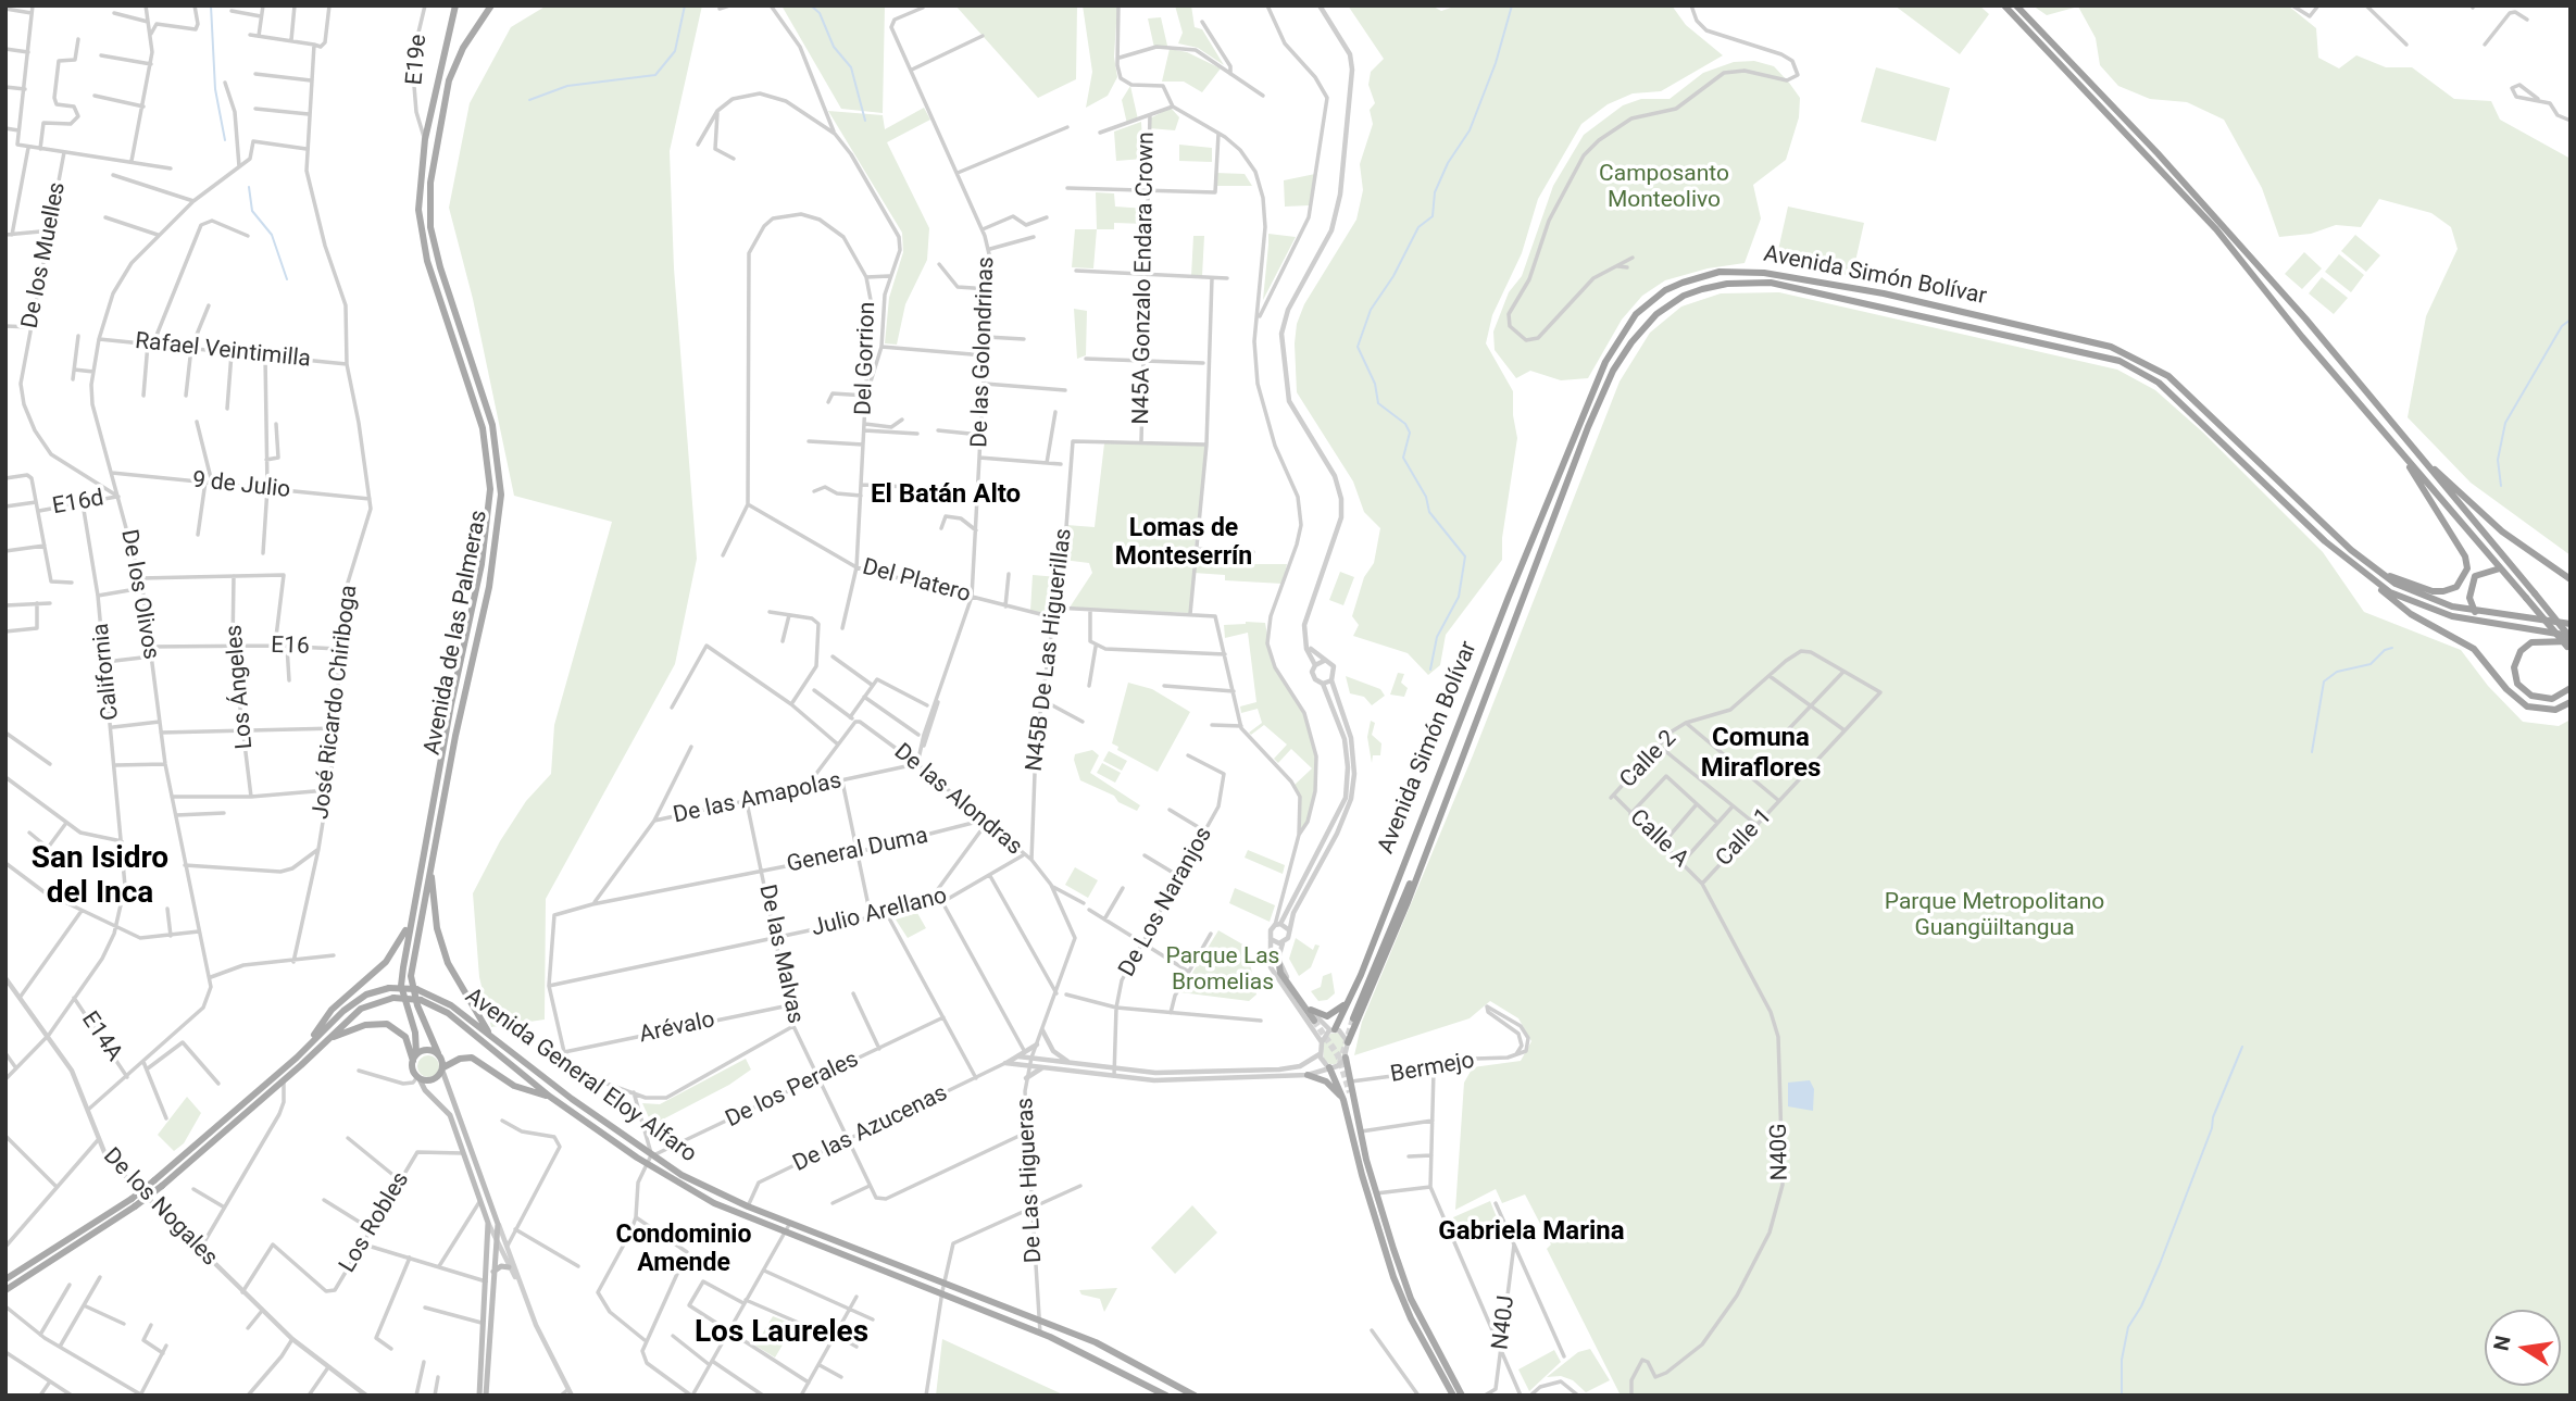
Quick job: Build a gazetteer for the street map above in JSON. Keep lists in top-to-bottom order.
{
  "streets": {
    "highway": ["Avenida Simón Bolívar"],
    "main road": ["Avenida de las Palmeras", "Avenida General Eloy Alfaro"],
    "street": [
      "E19e",
      "De los Muelles",
      "N45A Gonzalo Endara Crown",
      "Rafael Veintimilla",
      "De las Golondrinas",
      "Del Gorrion",
      "9 de Julio",
      "E16d",
      "Del Platero",
      "De los Olivos",
      "E16",
      "N45B De Las Higuerillas",
      "California",
      "Los Ángeles",
      "José Ricardo Chiriboga",
      "Calle 2",
      "De las Amapolas",
      "De las Alondras",
      "Calle 1",
      "Calle A",
      "General Duma",
      "De Los Naranjos",
      "Julio Arellano",
      "De las Malvas",
      "Arévalo",
      "E14A",
      "Bermejo",
      "De los Perales",
      "De las Azucenas",
      "N40G",
      "De Las Higueras",
      "De los Nogales",
      "Los Robles",
      "N40J"
    ]
  },
  "crossings": [
    ["E19e", "Avenida de las Palmeras"],
    ["De los Muelles", "E16d"],
    ["De los Muelles", "De los Olivos"],
    ["N45A Gonzalo Endara Crown", "N45B De Las Higuerillas"],
    ["Rafael Veintimilla", "De los Olivos"],
    ["Rafael Veintimilla", "José Ricardo Chiriboga"],
    ["De las Golondrinas", "Del Platero"],
    ["De las Golondrinas", "De las Amapolas"],
    ["De las Golondrinas", "De las Alondras"],
    ["Del Gorrion", "Del Platero"],
    ["9 de Julio", "De los Olivos"],
    ["9 de Julio", "José Ricardo Chiriboga"],
    ["E16d", "De los Olivos"],
    ["E16d", "California"],
    ["Del Platero", "N45B De Las Higuerillas"],
    ["De los Olivos", "E16"],
    ["De los Olivos", "José Ricardo Chiriboga"],
    ["Avenida de las Palmeras", "Los Robles"],
    ["E16", "Los Ángeles"],
    ["E16", "José Ricardo Chiriboga"],
    ["N45B De Las Higuerillas", "De las Alondras"],
    ["California", "E14A"],
    ["California", "De los Nogales"],
    ["Calle 2", "Calle 1"],
    ["Calle 2", "Calle A"],
    ["De las Amapolas", "De las Alondras"],
    ["De las Amapolas", "General Duma"],
    ["De las Amapolas", "De las Malvas"],
    ["De las Alondras", "General Duma"],
    ["De las Alondras", "Julio Arellano"],
    ["De las Alondras", "De Las Higueras"],
    ["Calle 1", "Calle A"],
    ["Calle 1", "N40G"],
    ["Calle A", "N40G"],
    ["General Duma", "Julio Arellano"],
    ["General Duma", "De las Malvas"],
    ["Julio Arellano", "De las Malvas"],
    ["De las Malvas", "Arévalo"],
    ["De las Malvas", "De los Perales"],
    ["De las Malvas", "De las Azucenas"],
    ["Avenida General Eloy Alfaro", "De los Perales"],
    ["Avenida General Eloy Alfaro", "De las Azucenas"],
    ["Avenida General Eloy Alfaro", "De Las Higueras"],
    ["De las Azucenas", "De Las Higueras"],
    ["De los Nogales", "Los Robles"]
  ],
  "districts": [
    "El Batán Alto",
    "Lomas de Monteserrín",
    "Comuna Miraflores",
    "San Isidro del Inca",
    "Gabriela Marina",
    "Condominio Amende",
    "Los Laureles"
  ],
  "parks": ["Camposanto Monteolivo", "Parque Metropolitano Guangüiltangua", "Parque Las Bromelias"],
  "north": "left"
}
